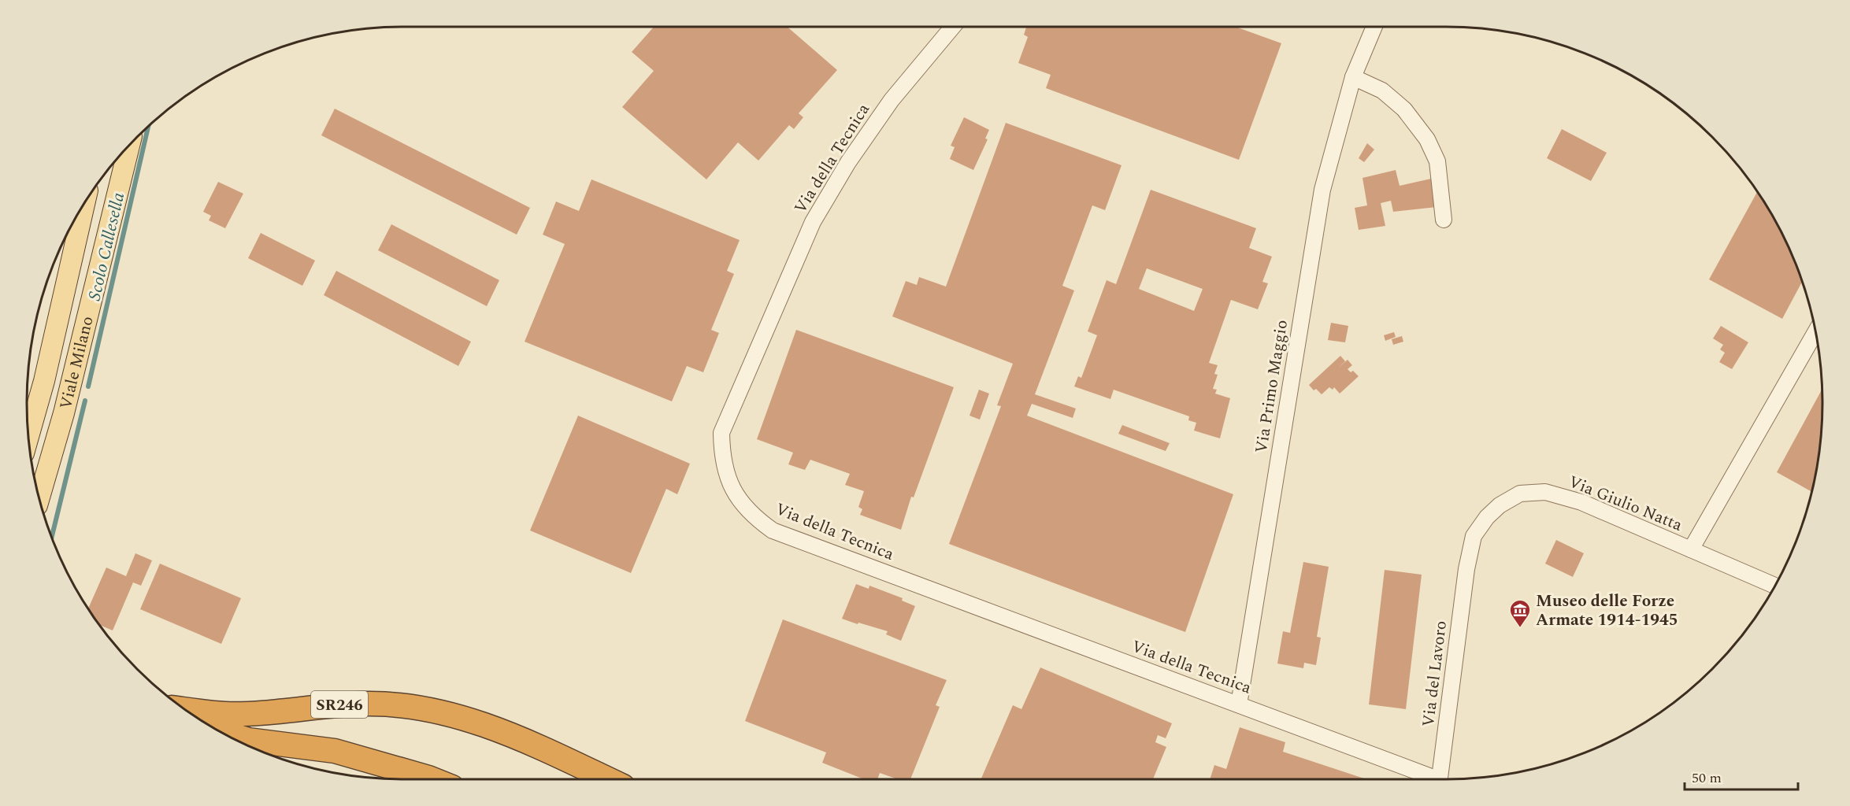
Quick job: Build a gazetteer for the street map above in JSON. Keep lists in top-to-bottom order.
{
  "streets": {
    "highway": ["SR246"],
    "main road": ["Viale Milano"],
    "street": [
      "Via della Tecnica",
      "Via Primo Maggio",
      "Via Giulio Natta",
      "Via del Lavoro"
    ]
  },
  "crossings": [
    ["Via della Tecnica", "Via Primo Maggio"],
    ["Via Giulio Natta", "Via del Lavoro"]
  ],
  "water": ["Scolo Callesella"],
  "places": {
    "museum": ["Museo delle Forze Armate 1914-1945"]
  },
  "scale_bar": "50 m"
}
